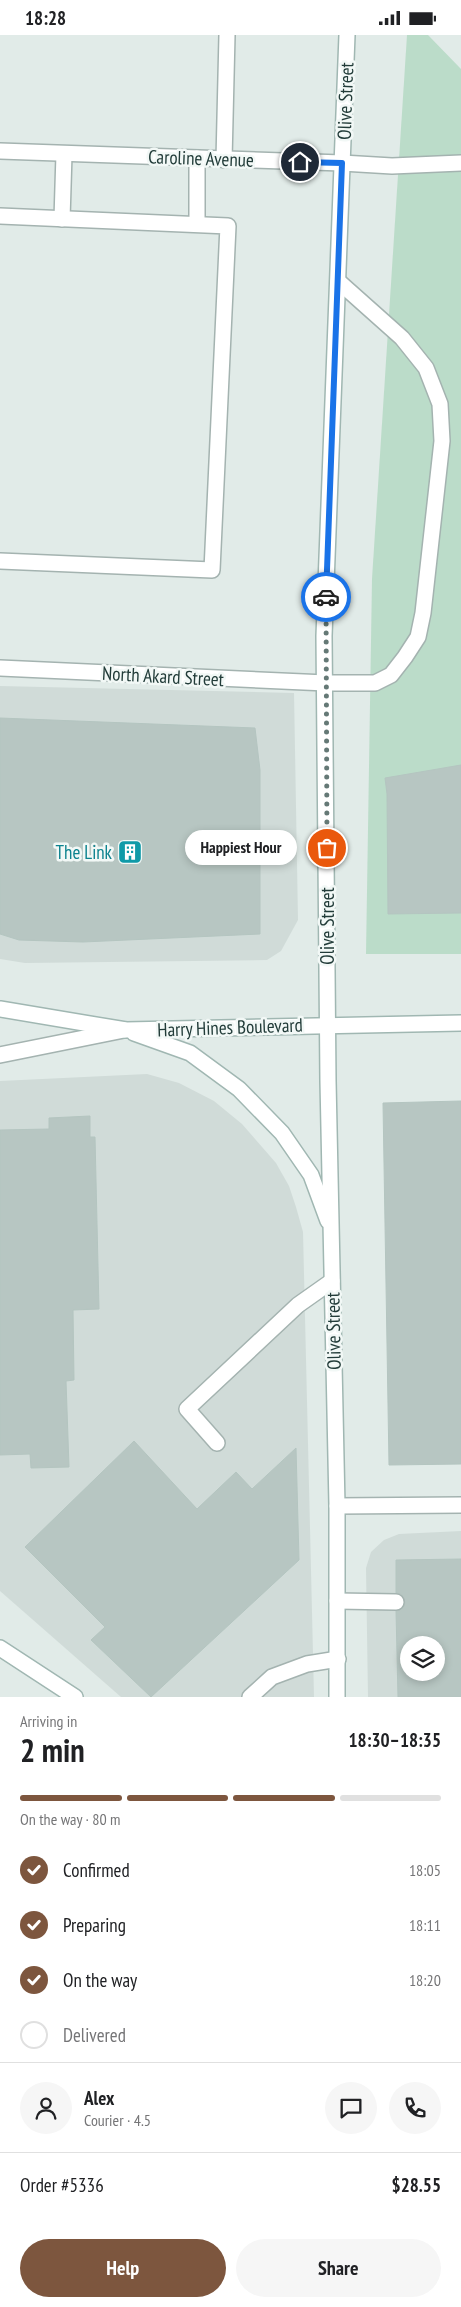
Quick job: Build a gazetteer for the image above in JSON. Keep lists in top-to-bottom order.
{
  "streets": {
    "main road": [
      "Olive Street",
      "Caroline Avenue",
      "North Akard Street",
      "Harry Hines Boulevard"
    ]
  },
  "crossings": [
    ["Olive Street", "Caroline Avenue"],
    ["Olive Street", "North Akard Street"],
    ["Olive Street", "Harry Hines Boulevard"]
  ],
  "places": {
    "other": ["Happiest Hour"],
    "building": ["The Link"]
  },
  "page": {
    "status": "18:28",
    "bubble": "Happiest Hour",
    "heading": ["2 min", "Arriving in", "18:30–18:35"],
    "panel": [
      "Alex",
      "Courier · 4.5",
      "Order #5336",
      "$28.55"
    ],
    "bar": "On the way · 80 m",
    "list": [
      ["Confirmed", "18:05"],
      ["Preparing", "18:11"],
      ["On the way", "18:20"],
      "Delivered"
    ],
    "buttons": ["Help", "Share"]
  }
}
